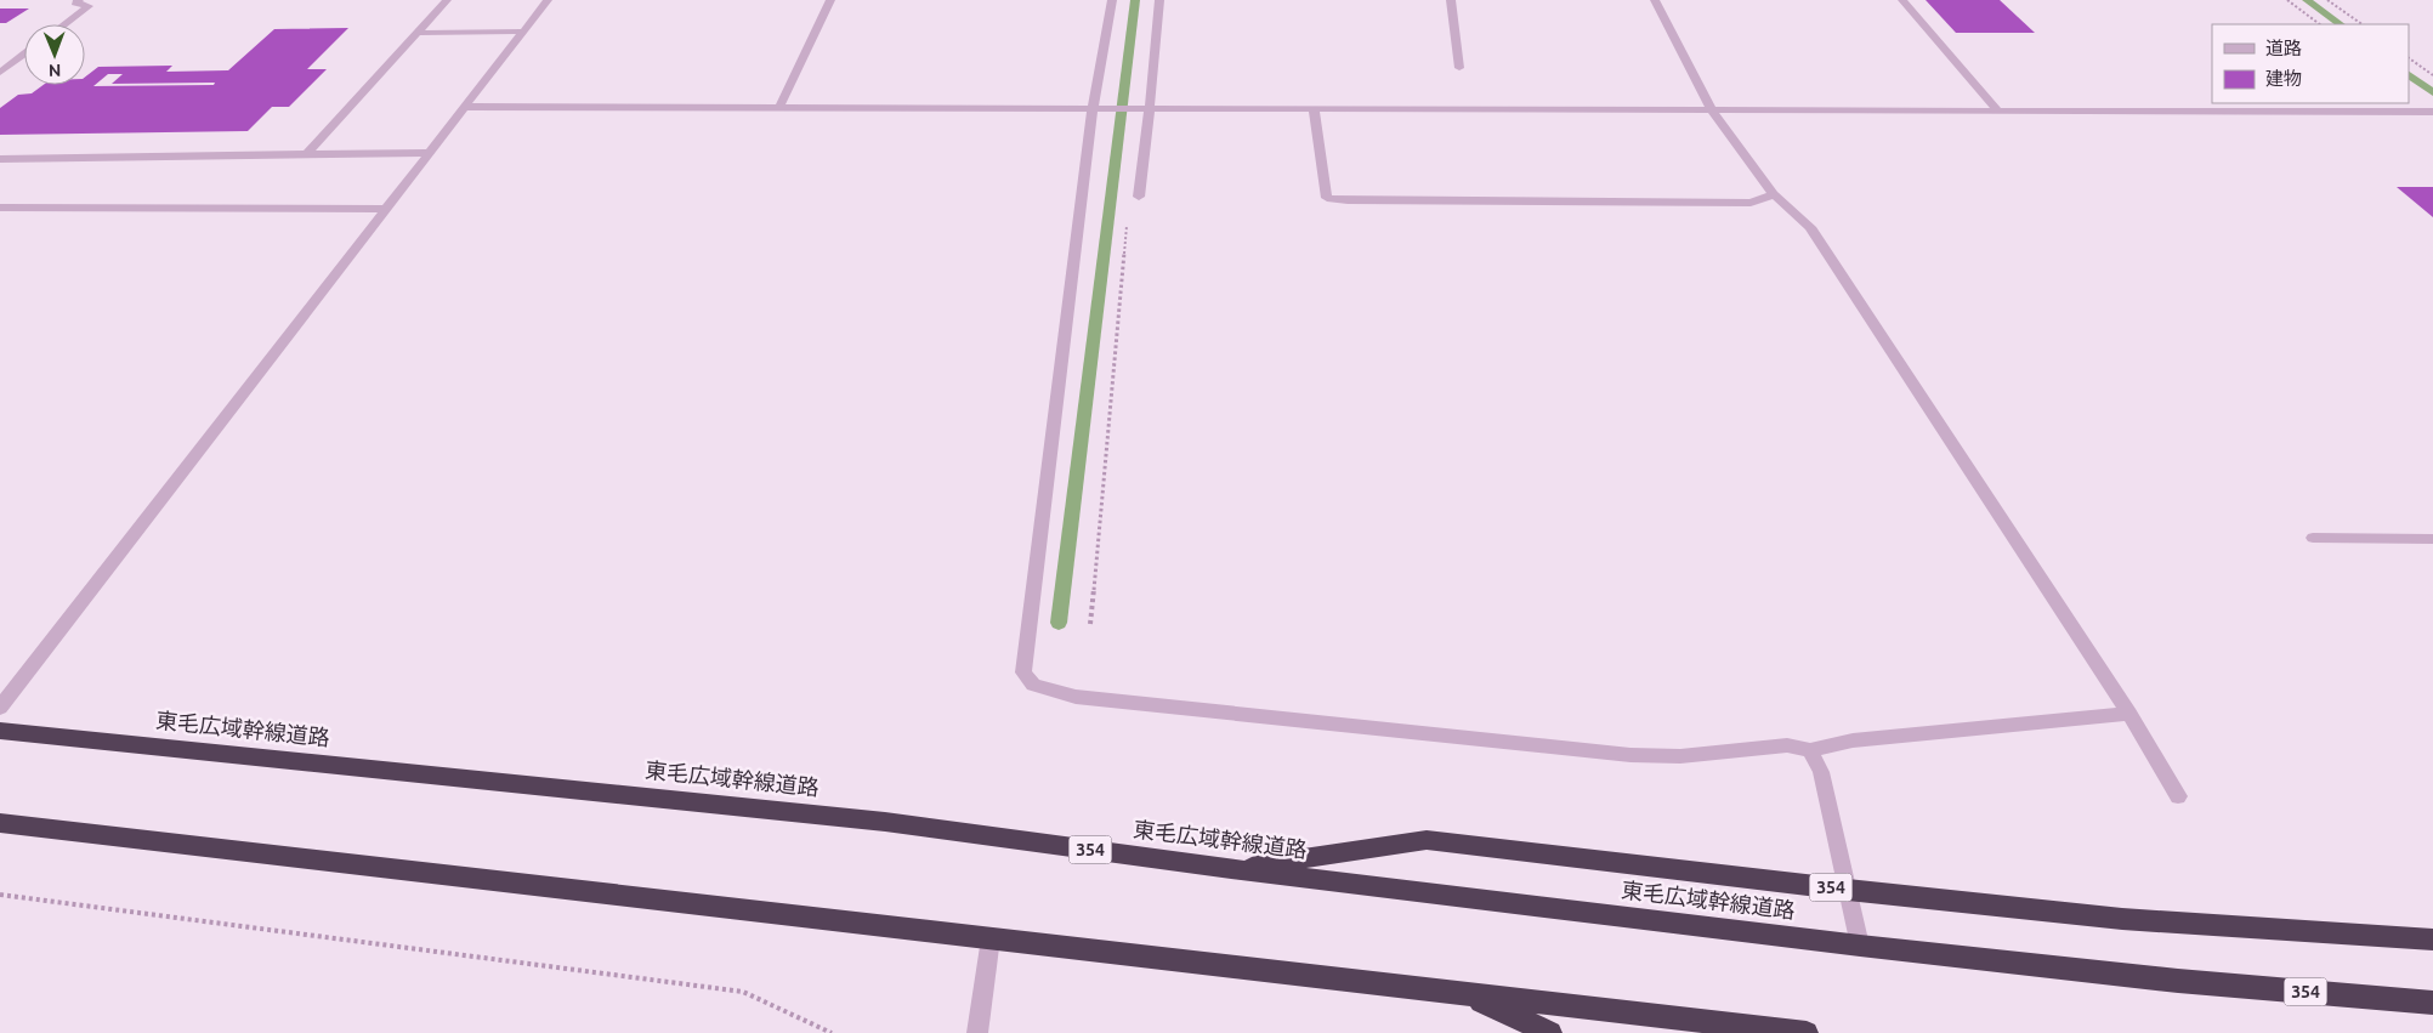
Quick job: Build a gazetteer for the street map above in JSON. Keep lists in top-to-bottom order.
{
  "streets": {
    "highway": ["東毛広域幹線道路", "354"]
  },
  "crossings": [
    ["東毛広域幹線道路", "354"]
  ],
  "legend": ["道路", "建物"],
  "north": "bottom"
}
